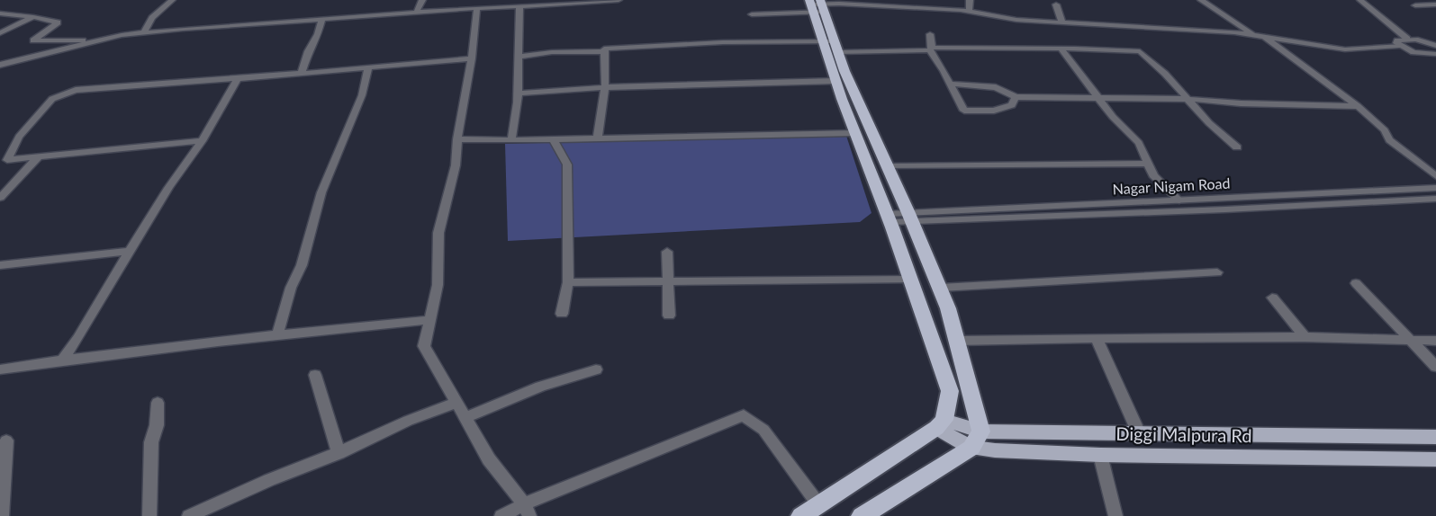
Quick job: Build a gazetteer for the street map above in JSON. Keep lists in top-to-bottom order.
{
  "streets": {
    "main road": ["Diggi Malpura Rd"],
    "street": ["Nagar Nigam Road"]
  }
}
